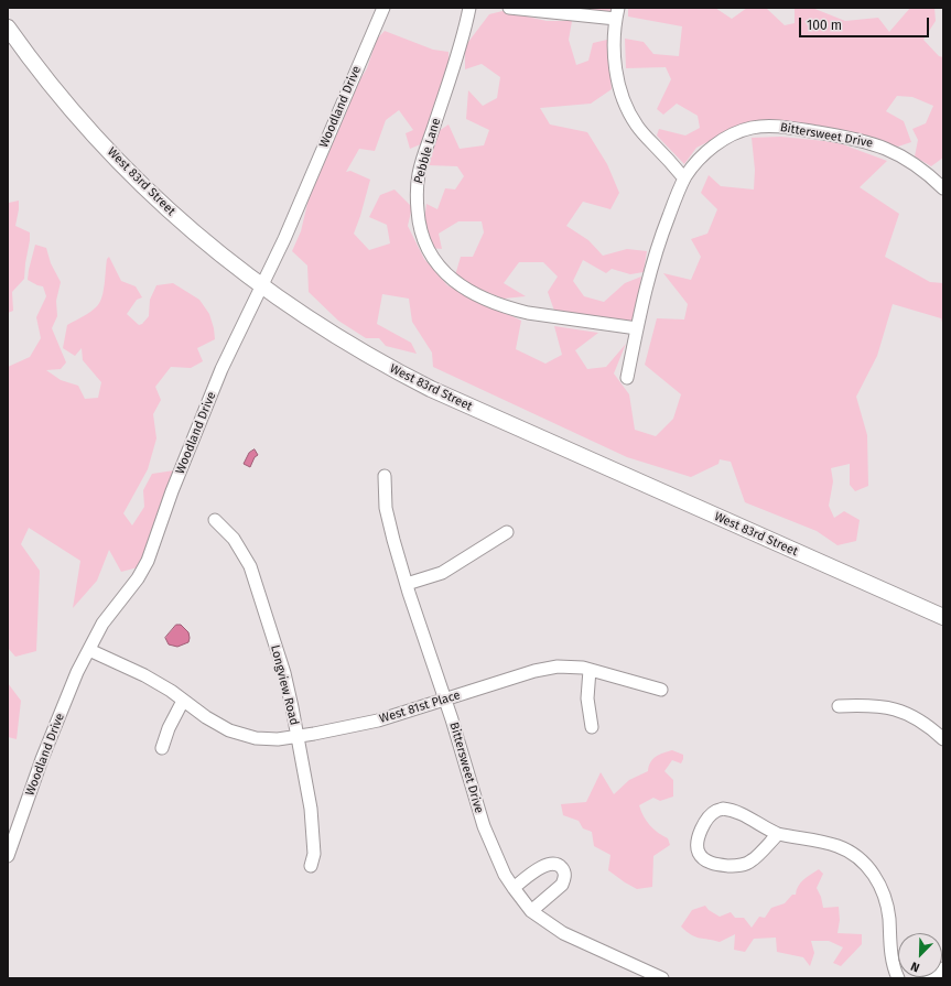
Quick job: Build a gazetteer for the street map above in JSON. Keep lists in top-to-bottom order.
{
  "streets": {
    "main road": ["West 83rd Street"],
    "street": [
      "Woodland Drive",
      "Bittersweet Drive",
      "Pebble Lane",
      "Longview Road",
      "West 81st Place"
    ]
  },
  "crossings": [
    ["Woodland Drive", "West 83rd Street"],
    ["Woodland Drive", "West 81st Place"],
    ["Bittersweet Drive", "Pebble Lane"],
    ["Bittersweet Drive", "West 81st Place"],
    ["Longview Road", "West 81st Place"]
  ],
  "scale_bar": "100 m",
  "north": "bottom left"
}
